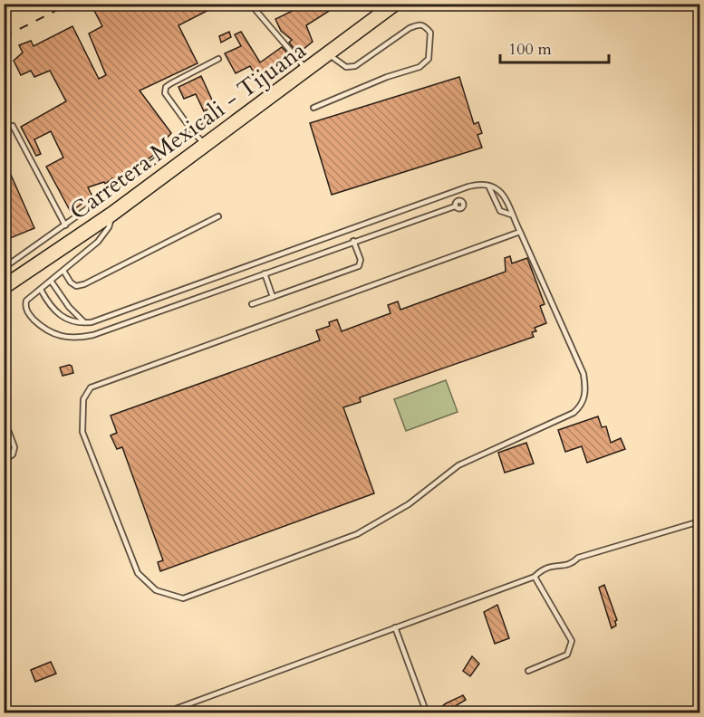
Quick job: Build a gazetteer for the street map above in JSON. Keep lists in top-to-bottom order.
{
  "streets": {
    "main road": ["Carretera Mexicali - Tijuana"]
  },
  "scale_bar": "100 m"
}
